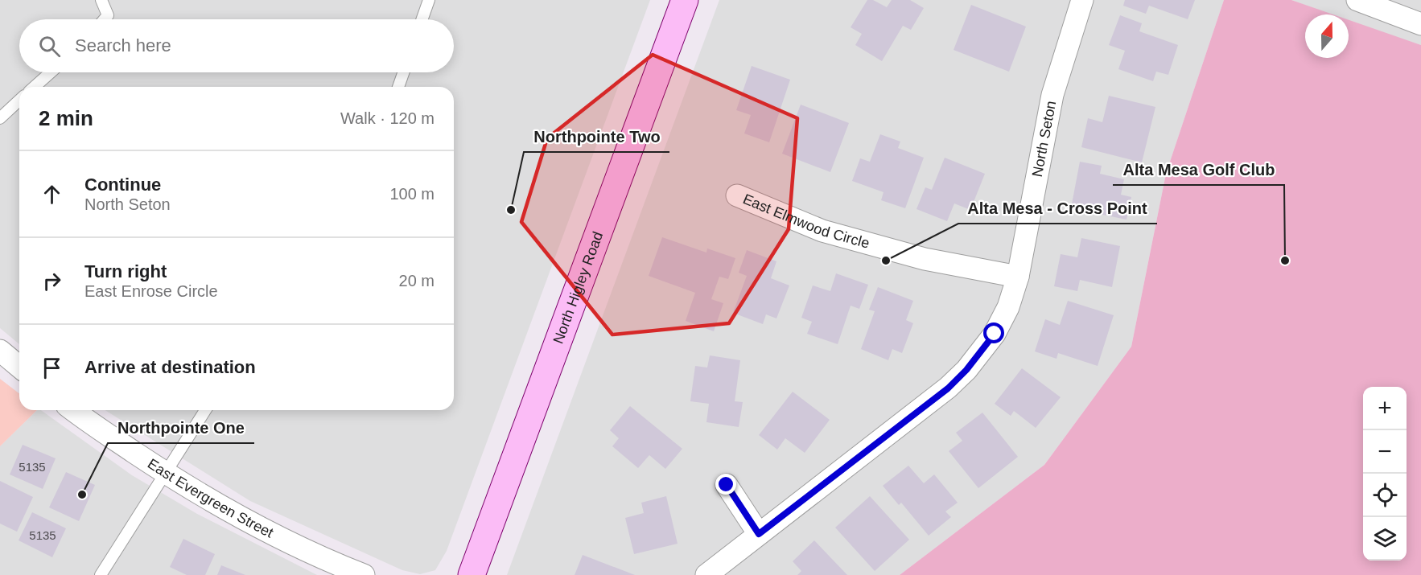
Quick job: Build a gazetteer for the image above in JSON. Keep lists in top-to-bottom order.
{
  "streets": {
    "main road": ["North Higley Road"],
    "street": ["North Seton", "East Elmwood Circle", "East Evergreen Street"]
  },
  "crossings": [
    ["North Seton", "East Elmwood Circle"]
  ],
  "places": [
    "Northpointe Two",
    "Alta Mesa - Cross Point",
    "Alta Mesa Golf Club",
    "Northpointe One"
  ],
  "house_numbers": ["5135", "5135"],
  "north": "top",
  "page": {
    "search": "Search here",
    "heading": ["2 min", "Walk · 120 m"],
    "list": [
      ["Continue", "North Seton", "100 m"],
      ["Turn right", "East Enrose Circle", "20 m"],
      "Arrive at destination"
    ],
    "map_buttons": ["+", "−"]
  }
}
